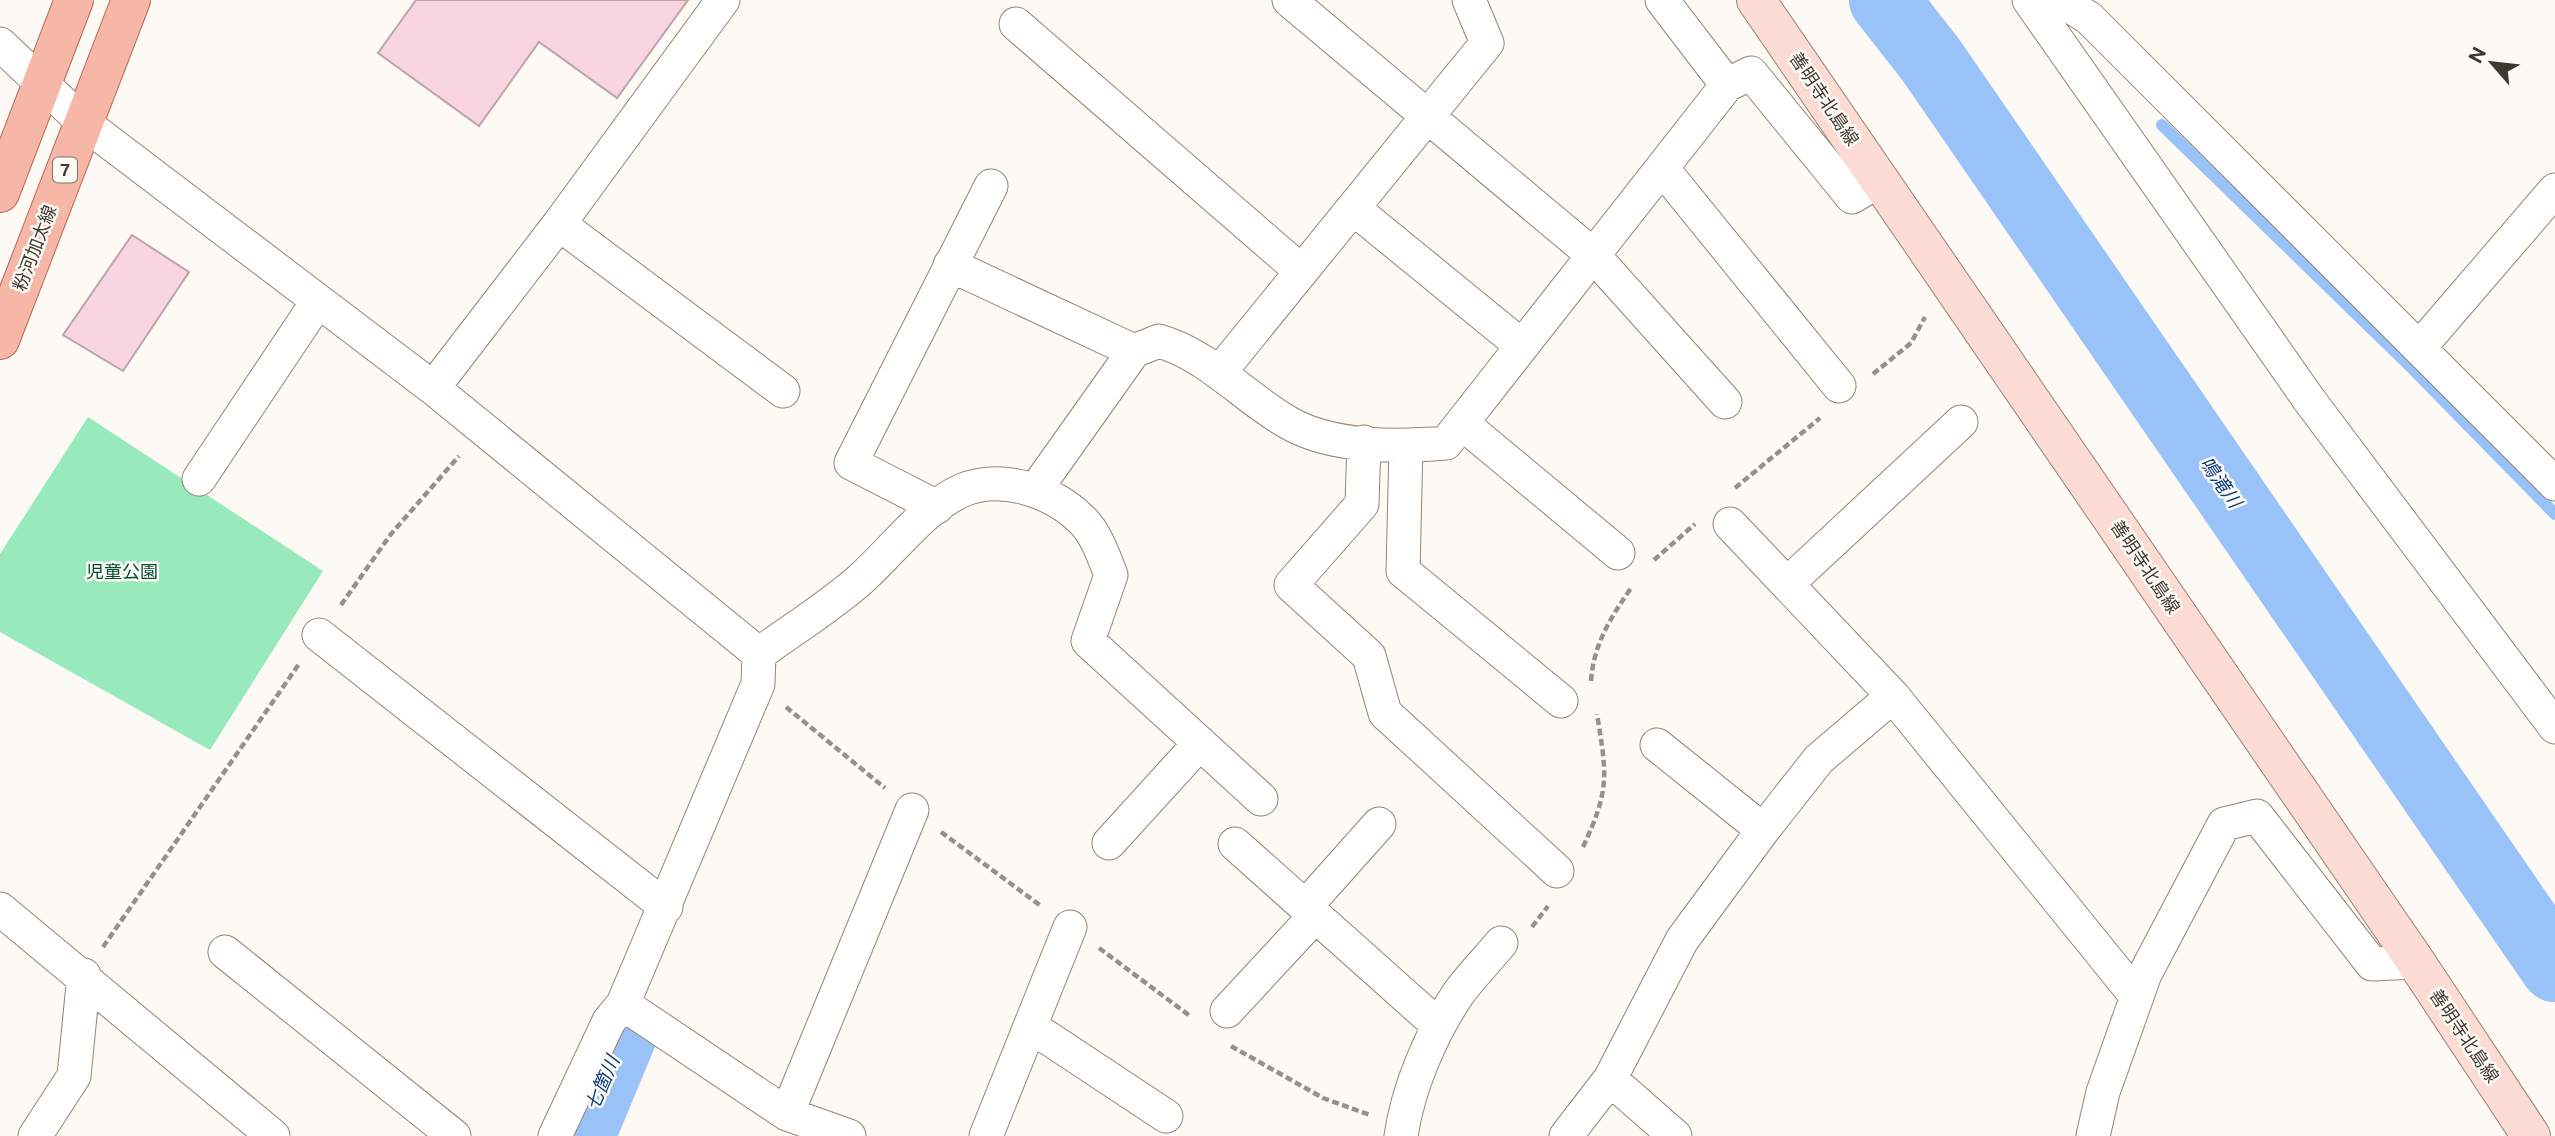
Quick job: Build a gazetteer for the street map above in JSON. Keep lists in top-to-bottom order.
{
  "streets": {
    "main road": ["善明寺北島線", "7", "粉河加太線"]
  },
  "water": ["鳴滝川", "七箇川"],
  "parks": ["児童公園"],
  "north": "top left"
}
